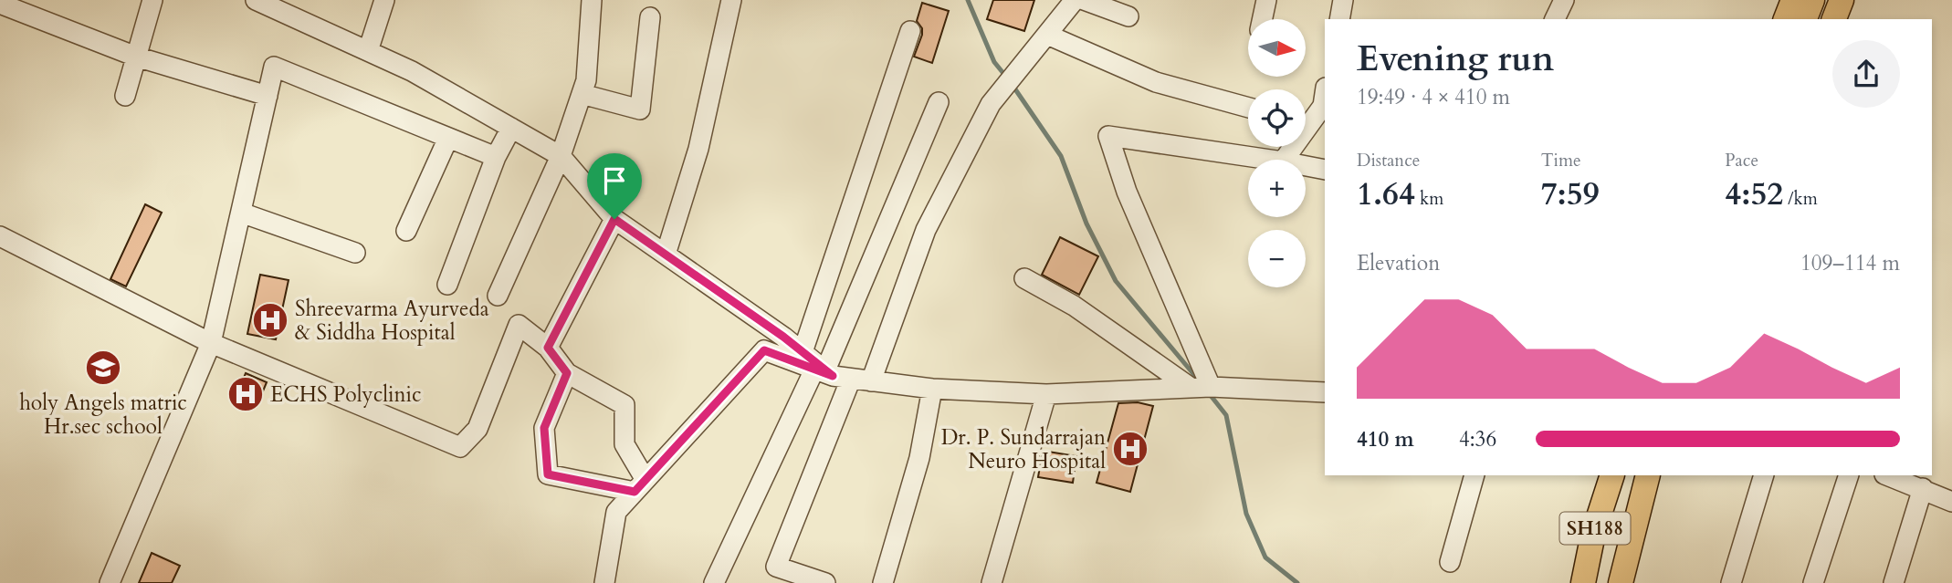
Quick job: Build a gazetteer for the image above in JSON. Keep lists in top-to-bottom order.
{
  "streets": {
    "main road": ["SH188"]
  },
  "places": {
    "hospital": ["Shreevarma Ayurveda & Siddha Hospital", "ECHS Polyclinic", "Dr. P. Sundarrajan Neuro Hospital"],
    "school or university": ["holy Angels matric Hr.sec school"]
  },
  "north": "right",
  "page": {
    "map_buttons": ["+", "−"],
    "heading": ["Evening run", "19:49 · 4 × 410 m"],
    "stats": [
      ["Distance", "1.64 km"],
      ["Time", "7:59"],
      ["Pace", "4:52 /km"]
    ],
    "chart": ["Elevation", "109–114 m"],
    "list": [
      {
        "name": "410 m",
        "note": "4:36"
      }
    ]
  }
}
